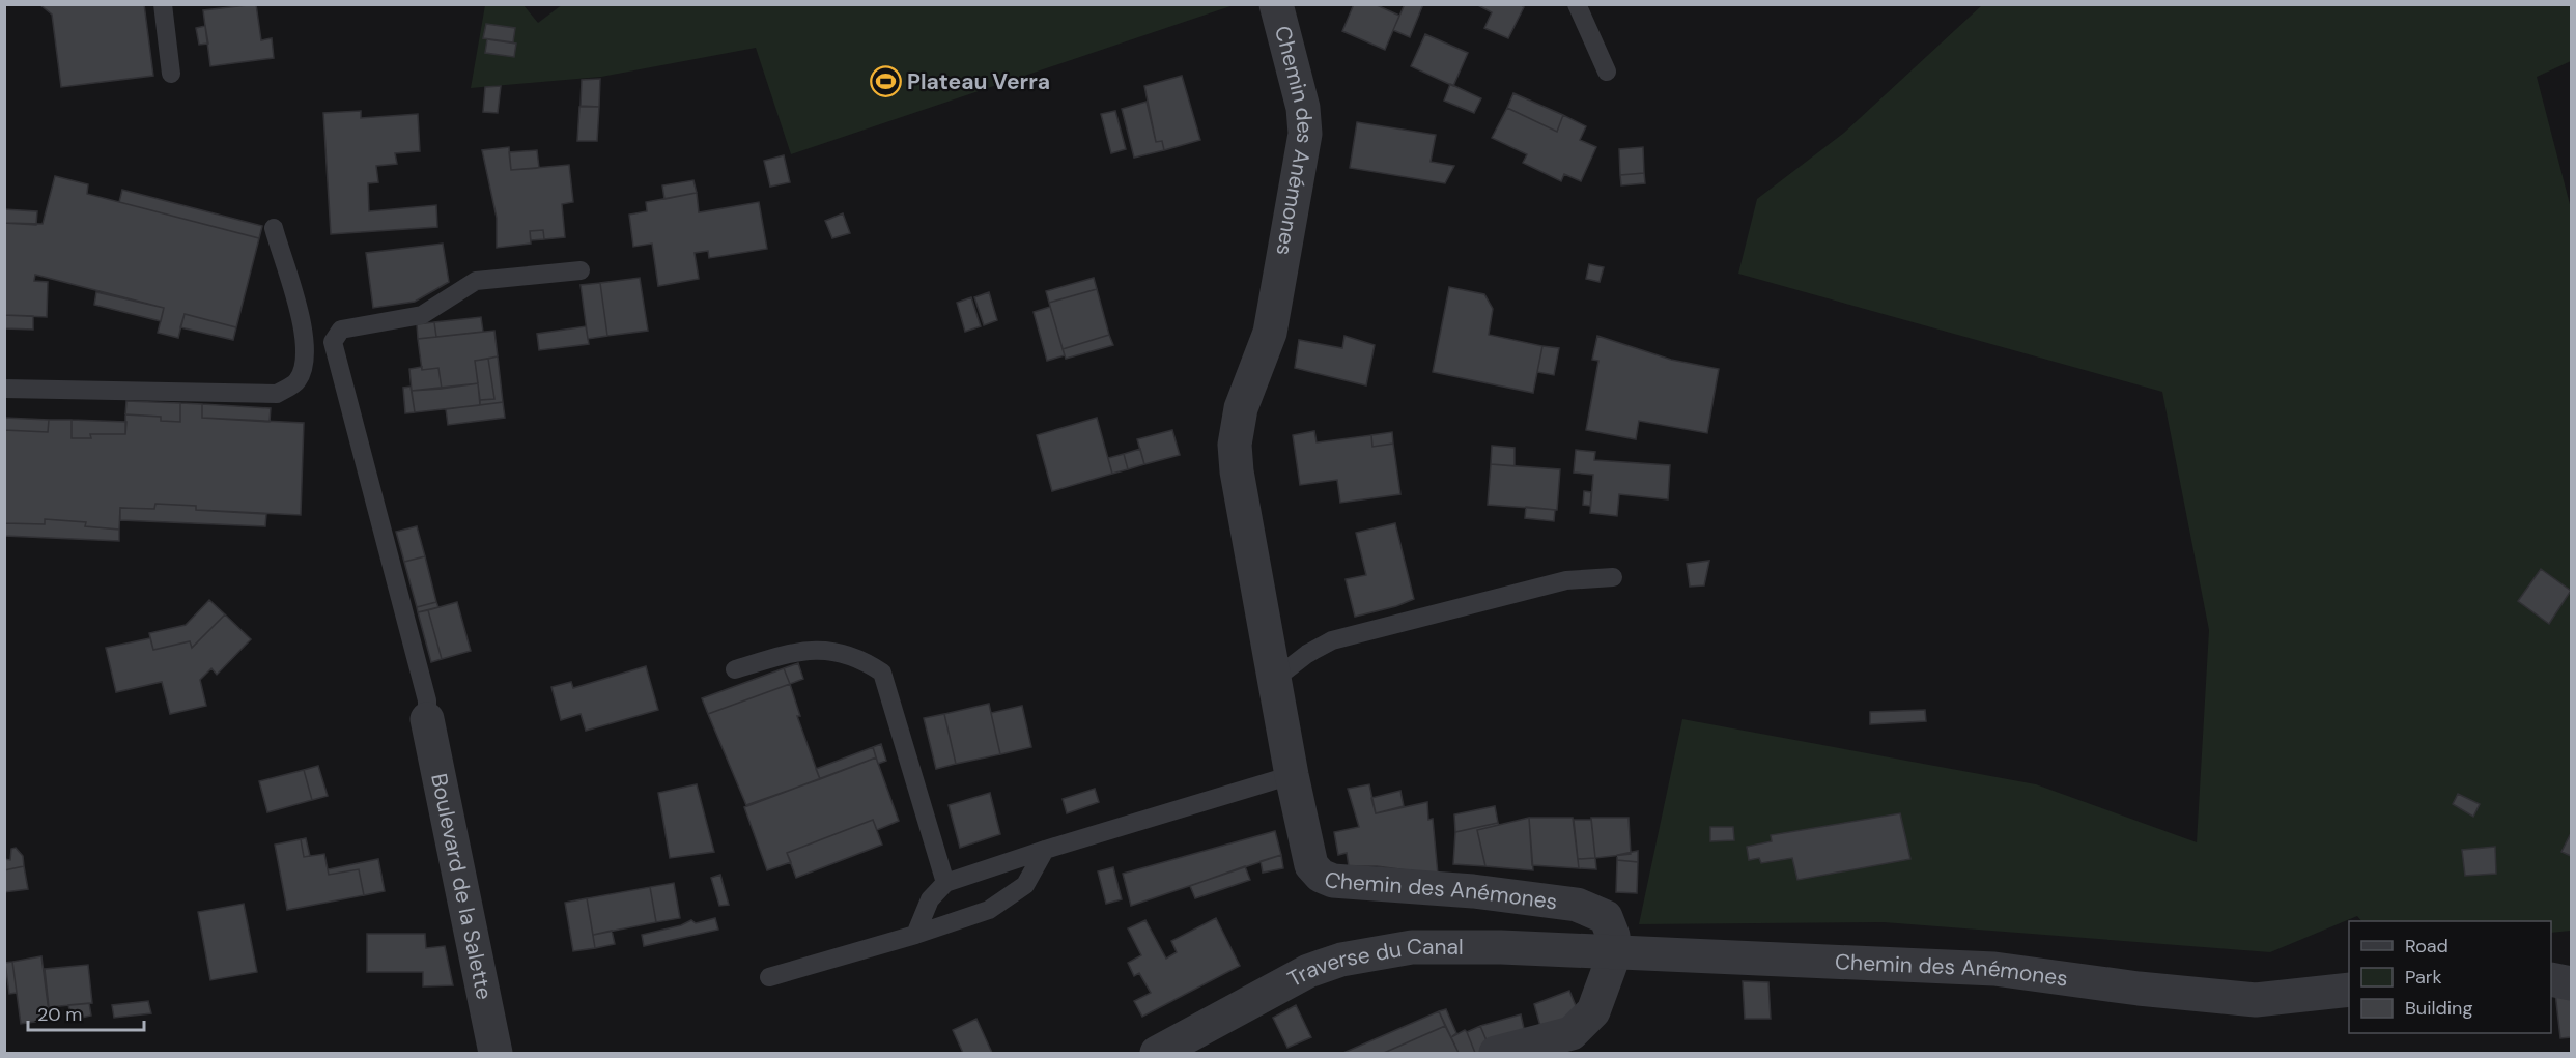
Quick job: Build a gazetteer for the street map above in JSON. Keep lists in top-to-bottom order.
{
  "streets": {
    "street": ["Chemin des Anémones", "Boulevard de la Salette", "Traverse du Canal"]
  },
  "crossings": [
    ["Chemin des Anémones", "Traverse du Canal"]
  ],
  "places": {
    "sports": ["Plateau Verra"]
  },
  "legend": ["Road", "Park", "Building"],
  "scale_bar": "20 m"
}
